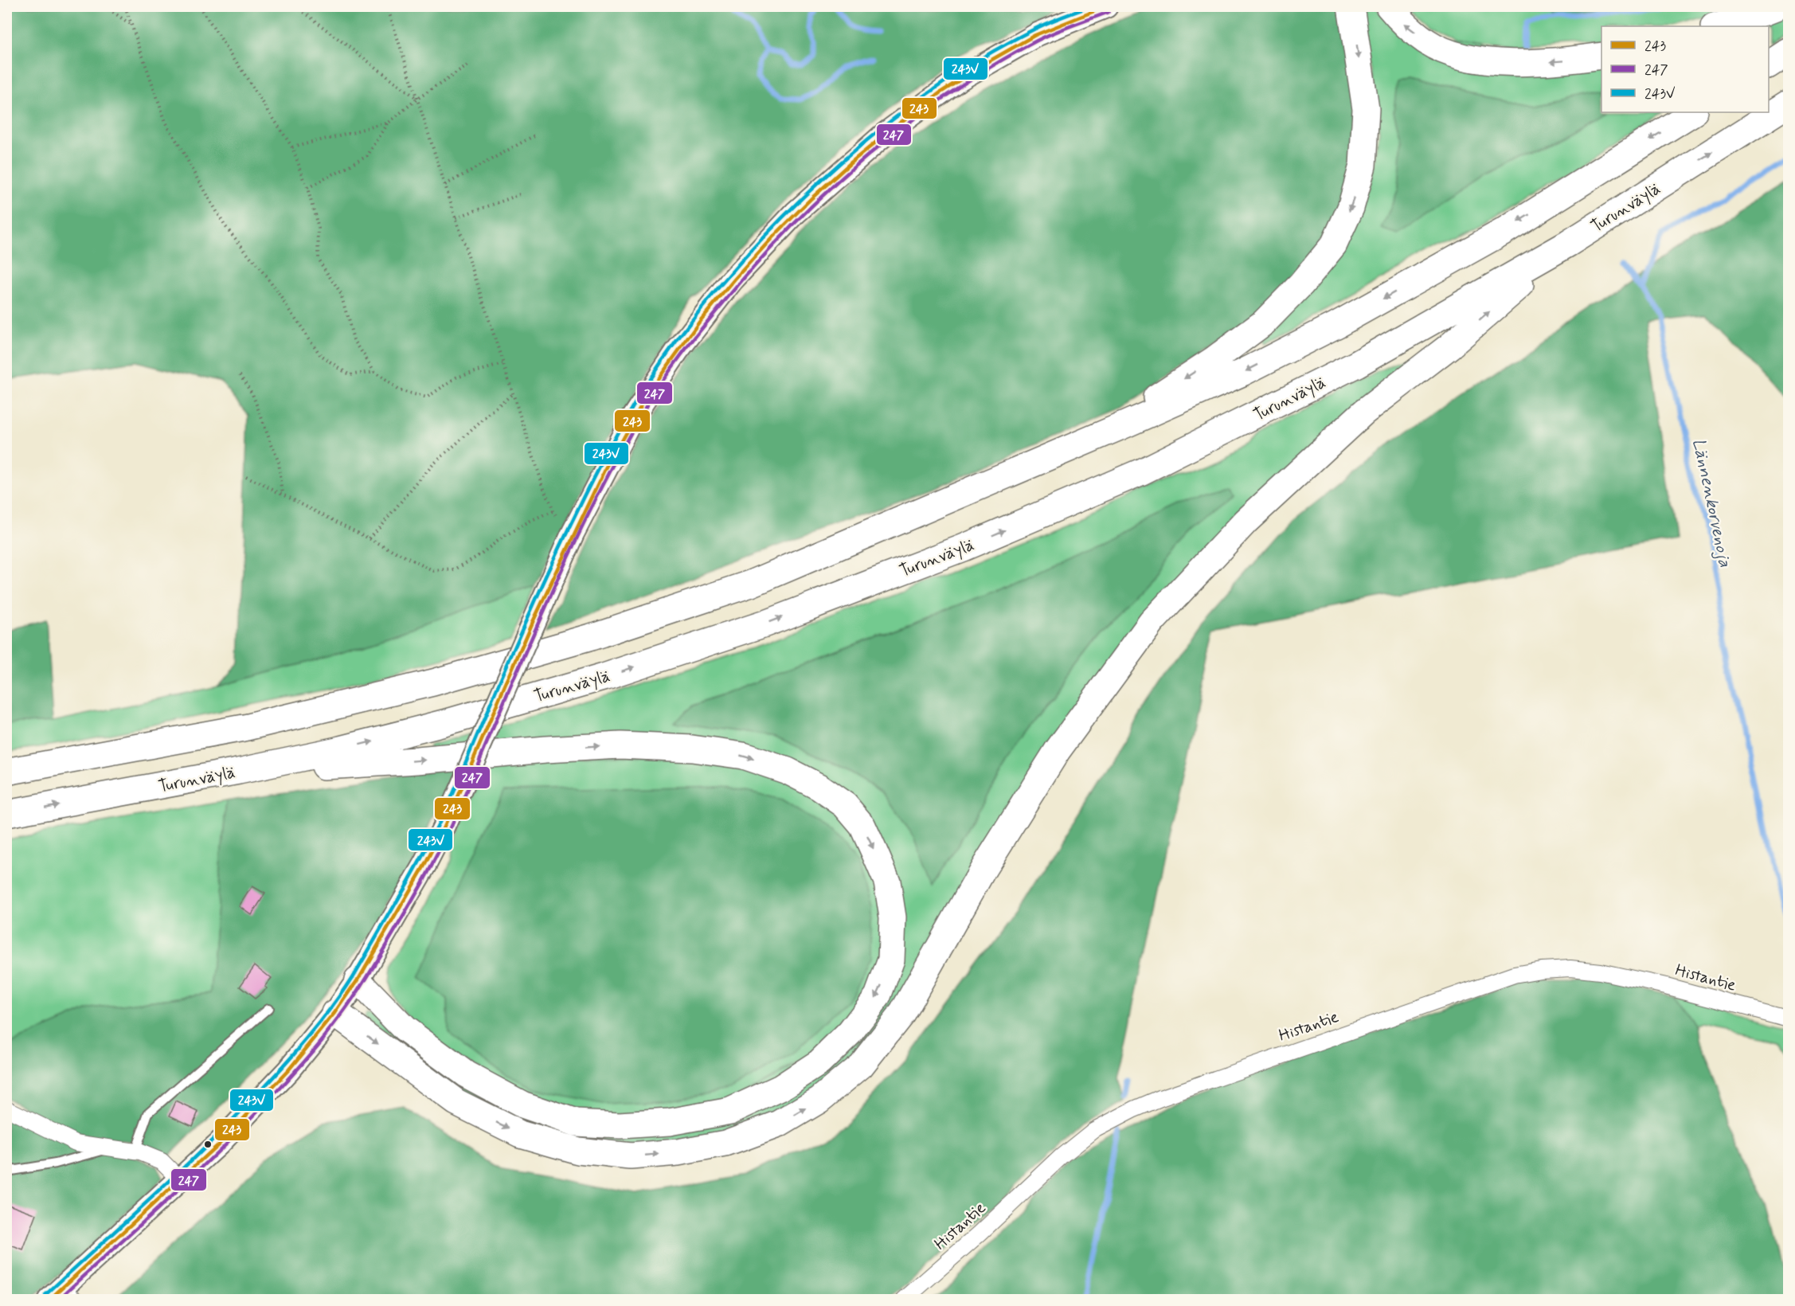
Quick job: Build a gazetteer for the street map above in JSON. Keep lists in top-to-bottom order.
{
  "streets": {
    "highway": ["Turunväylä"],
    "street": ["Histantie"]
  },
  "water": ["Lännenkorvenoja"],
  "lines": ["transit line 243", "transit line 243V", "transit line 247"],
  "legend": ["243", "247", "243V"]
}
